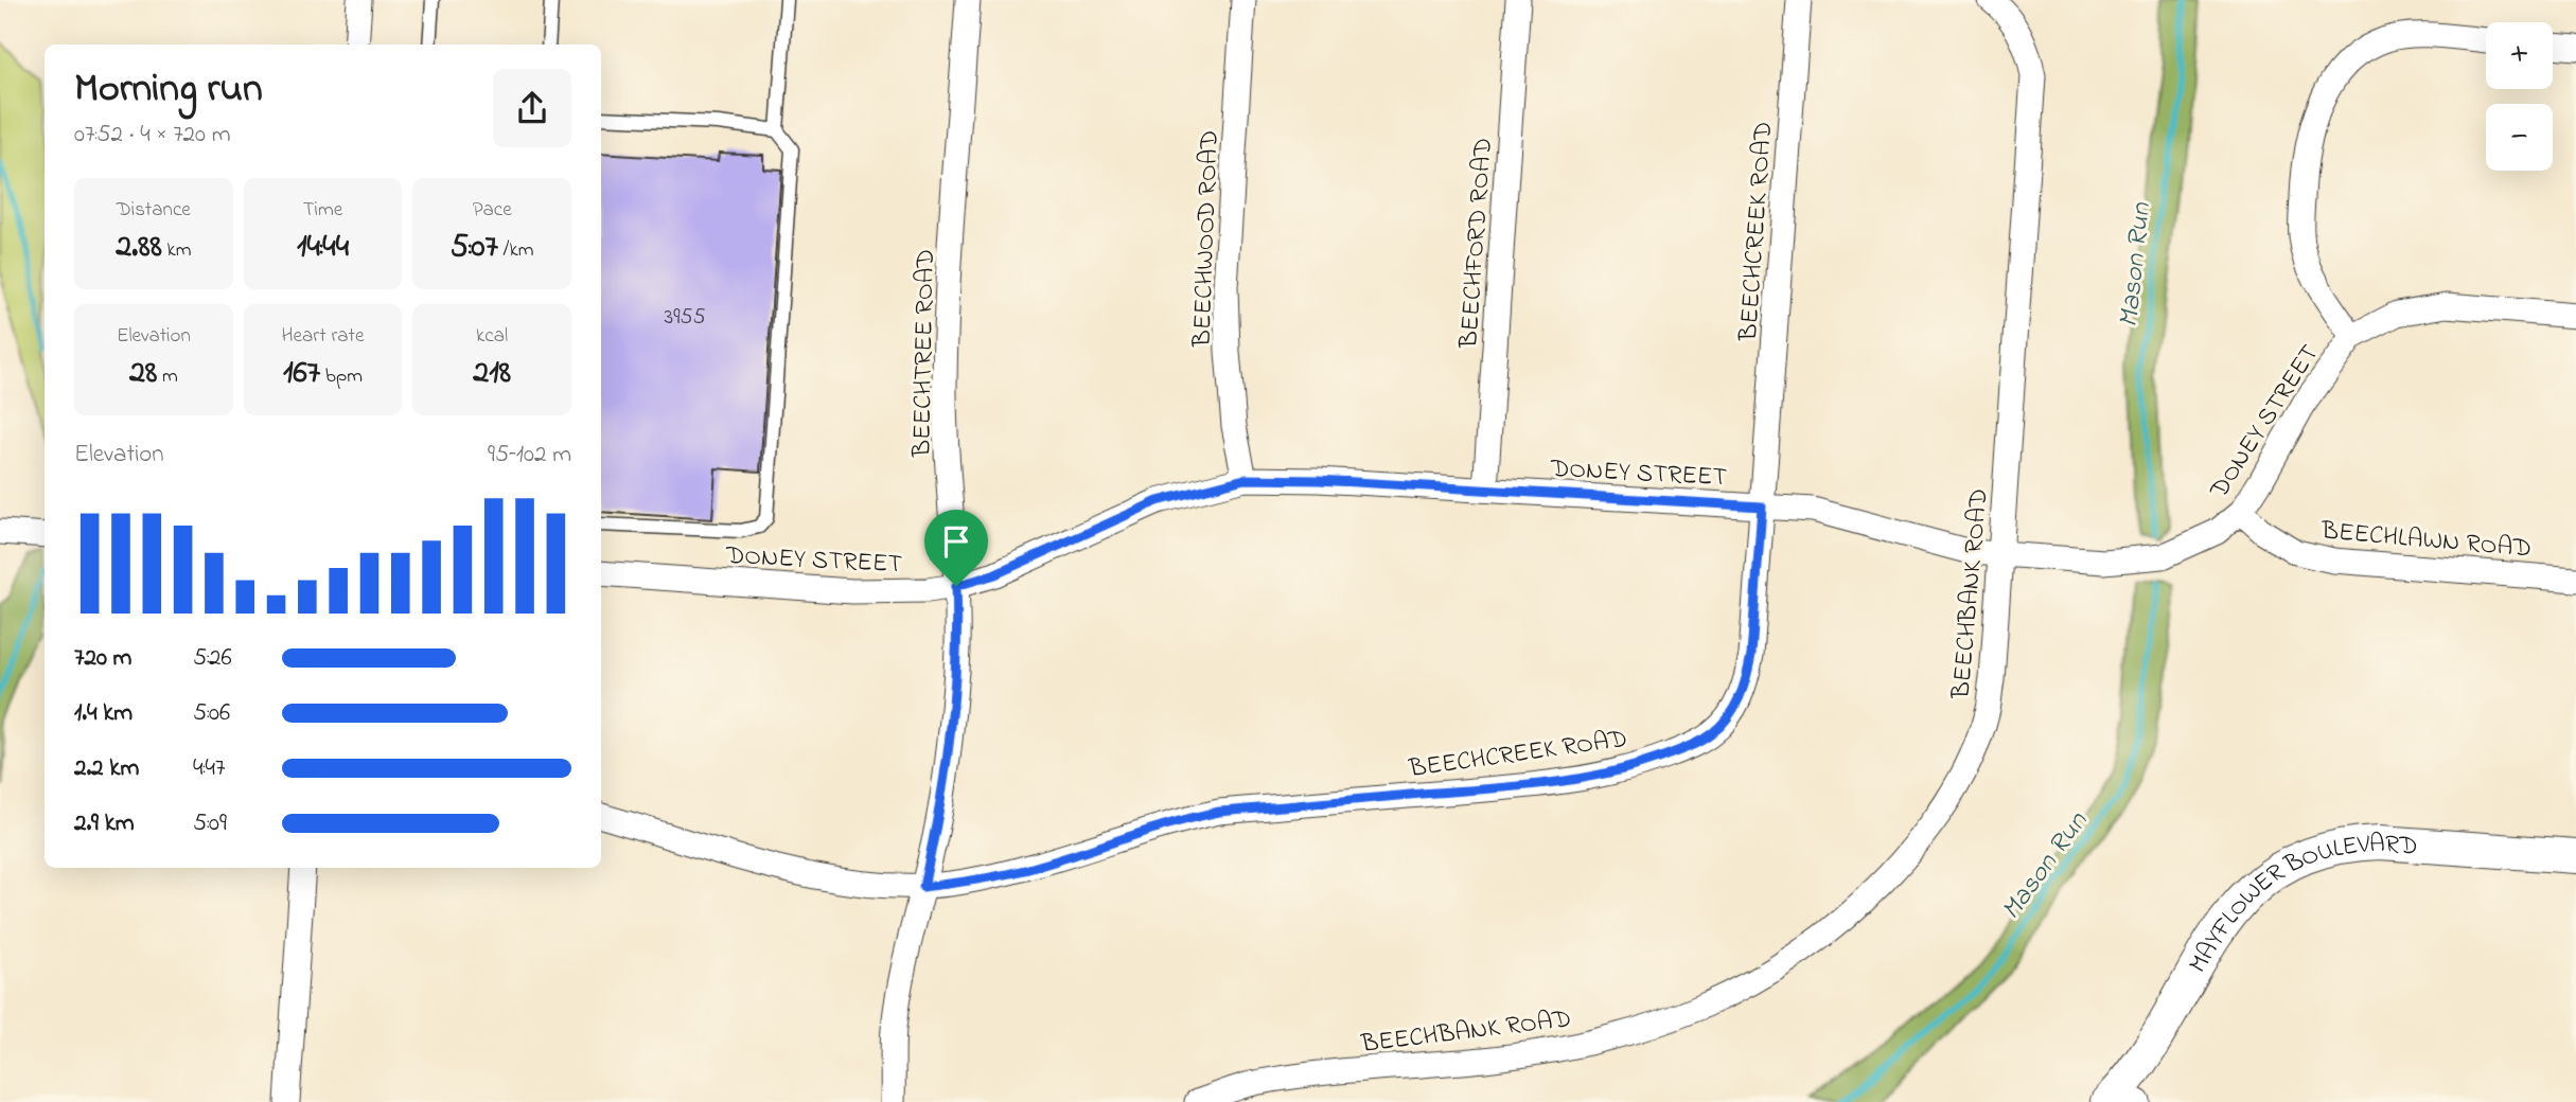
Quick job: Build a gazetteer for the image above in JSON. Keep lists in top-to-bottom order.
{
  "streets": {
    "street": [
      "BEECHCREEK ROAD",
      "BEECHWOOD ROAD",
      "BEECHFORD ROAD",
      "BEECHTREE ROAD",
      "DONEY STREET",
      "BEECHLAWN ROAD",
      "BEECHBANK ROAD",
      "MAYFLOWER BOULEVARD"
    ]
  },
  "crossings": [
    ["BEECHCREEK ROAD", "BEECHTREE ROAD"],
    ["BEECHCREEK ROAD", "DONEY STREET"],
    ["BEECHWOOD ROAD", "DONEY STREET"],
    ["BEECHFORD ROAD", "DONEY STREET"],
    ["BEECHTREE ROAD", "DONEY STREET"],
    ["DONEY STREET", "BEECHLAWN ROAD"],
    ["DONEY STREET", "BEECHBANK ROAD"]
  ],
  "water": ["Mason Run"],
  "house_numbers": ["3955"],
  "page": {
    "map_buttons": ["+", "−"],
    "heading": ["Morning run", "07:52 · 4 × 720 m"],
    "stats": [
      ["Distance", "2.88 km"],
      ["Time", "14:44"],
      ["Pace", "5:07 /km"],
      ["Elevation", "28 m"],
      ["Heart rate", "167 bpm"],
      ["kcal", "218"]
    ],
    "chart": ["Elevation", "95–102 m"],
    "list": [
      {
        "name": "720 m",
        "note": "5:26"
      },
      {
        "name": "1.4 km",
        "note": "5:06"
      },
      {
        "name": "2.2 km",
        "note": "4:47"
      },
      {
        "name": "2.9 km",
        "note": "5:09"
      }
    ]
  }
}
